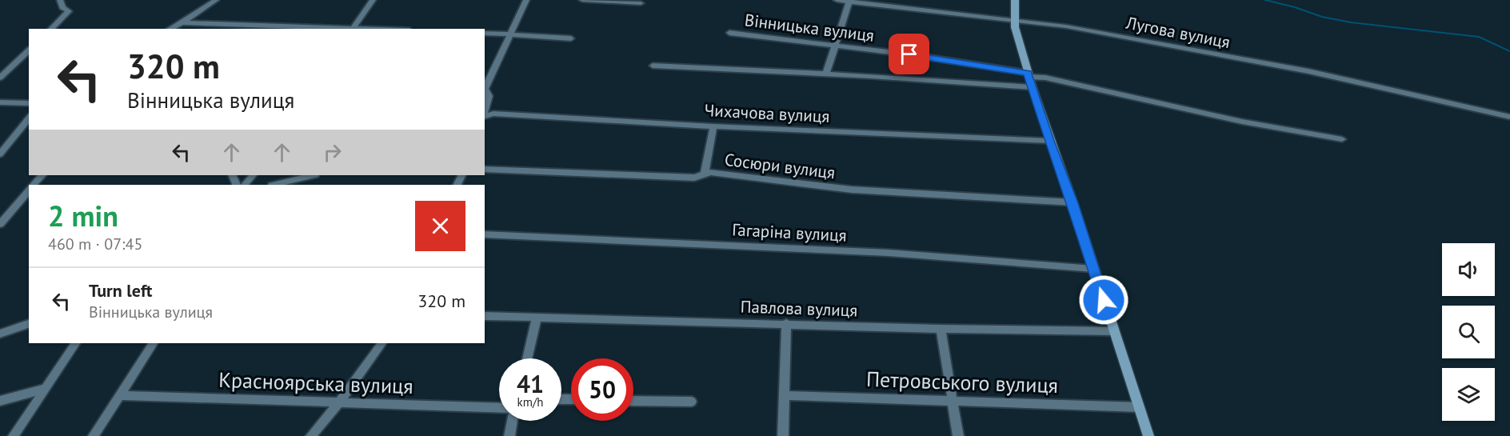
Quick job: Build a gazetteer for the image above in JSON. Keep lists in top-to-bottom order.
{
  "streets": {
    "street": [
      "Вінницька вулиця",
      "Лугова вулиця",
      "Чихачова вулиця",
      "Сосюри вулиця",
      "Гагаріна вулиця",
      "Павлова вулиця",
      "Петровського вулиця",
      "Красноярська вулиця"
    ]
  },
  "page": {
    "turn": ["320 m", "Вінницька вулиця"],
    "heading": ["2 min", "460 m · 07:45"],
    "list": [
      {
        "name": "Turn left",
        "note": "Вінницька вулиця",
        "value": "320 m"
      }
    ],
    "speed": "41 km/h",
    "limit": "50"
  }
}
